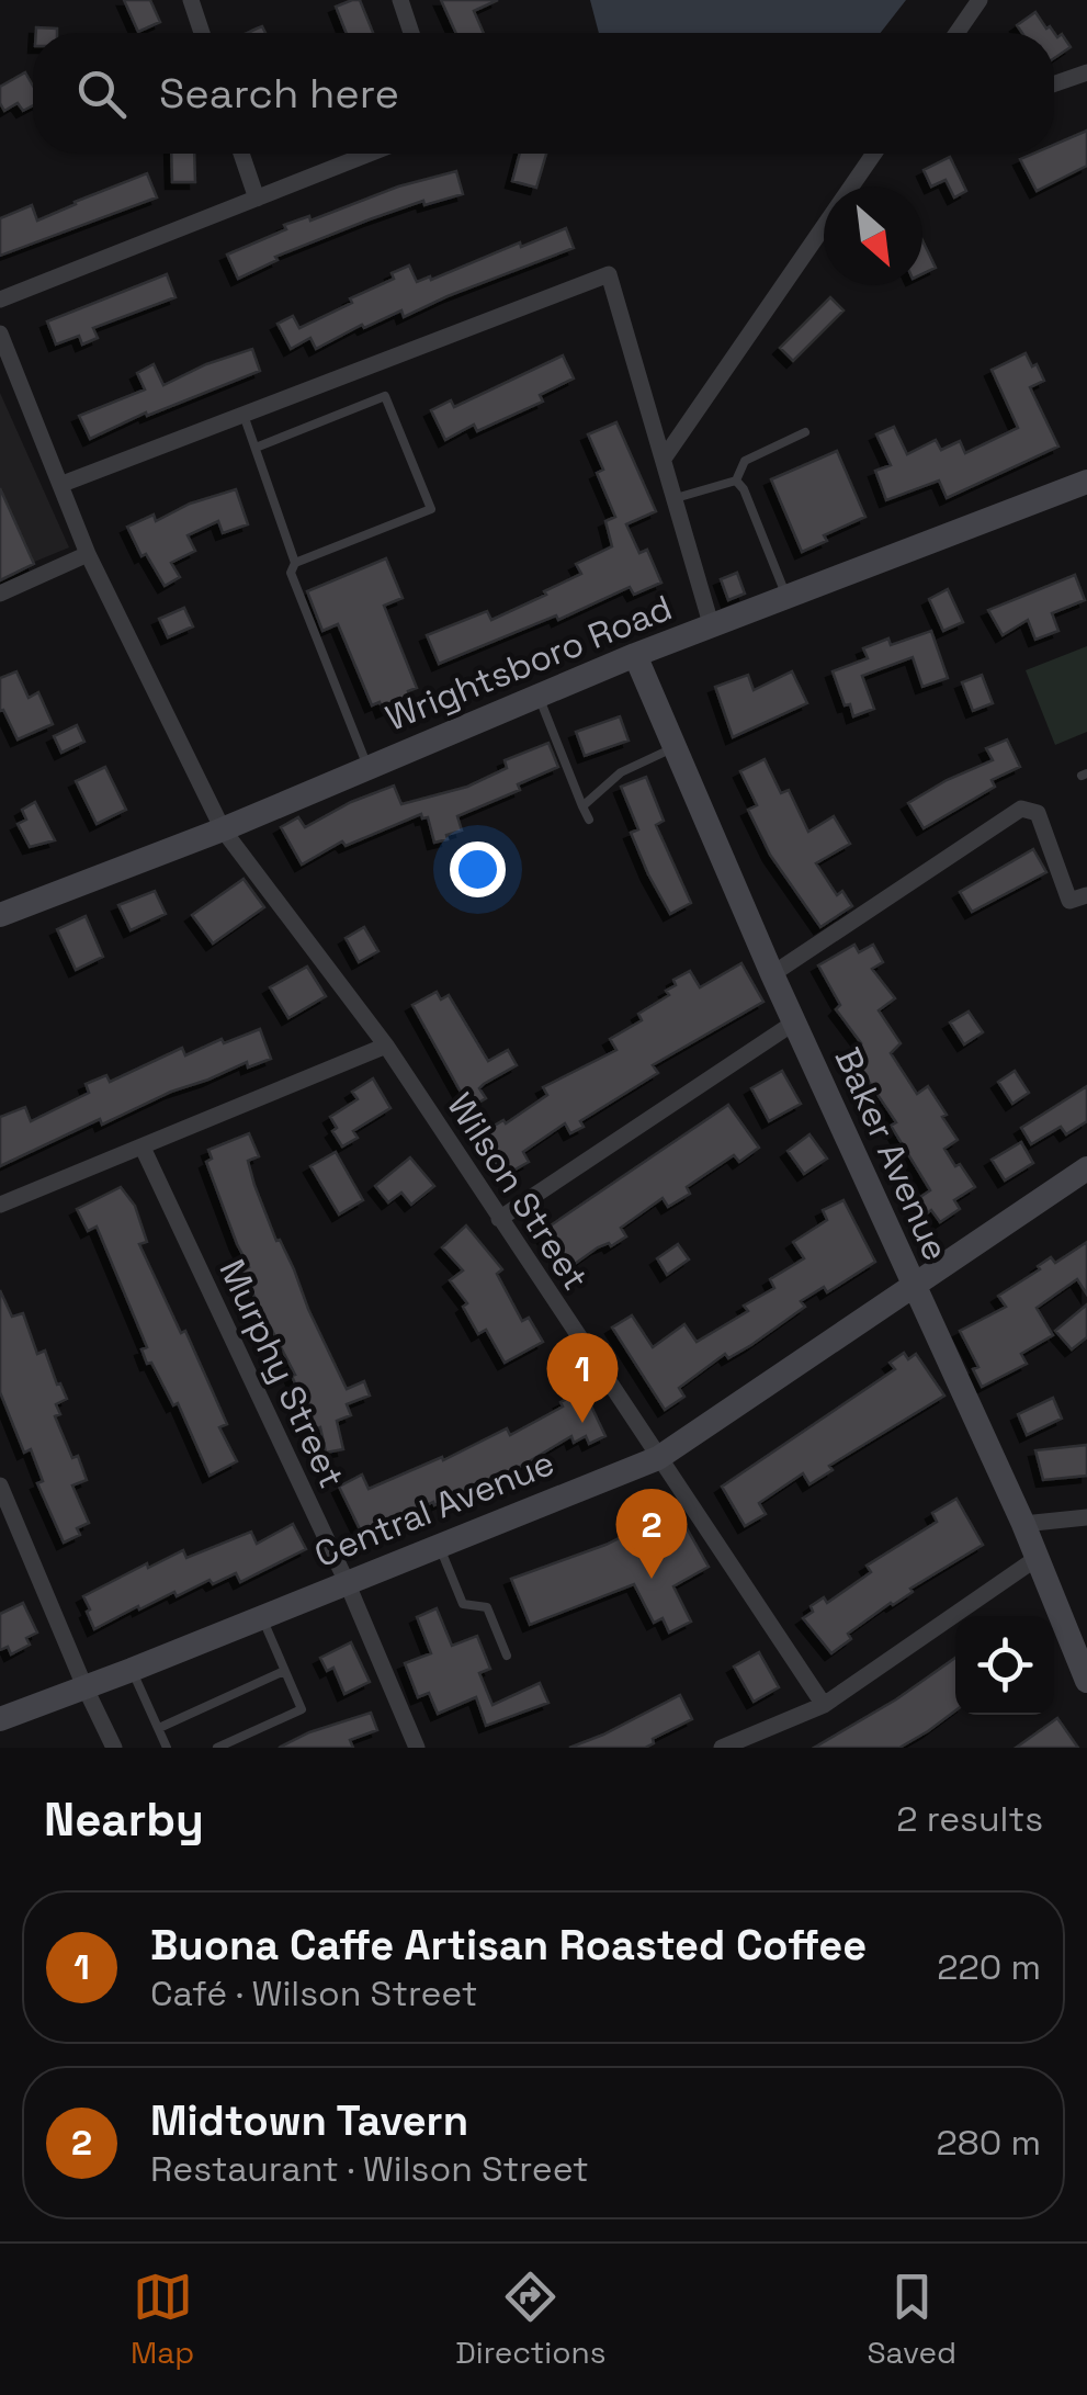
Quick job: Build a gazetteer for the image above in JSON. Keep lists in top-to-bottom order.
{
  "streets": {
    "main road": ["Wrightsboro Road", "Baker Avenue", "Central Avenue"],
    "street": ["Wilson Street", "Murphy Street"]
  },
  "crossings": [
    ["Wrightsboro Road", "Baker Avenue"],
    ["Wrightsboro Road", "Wilson Street"],
    ["Baker Avenue", "Central Avenue"],
    ["Wilson Street", "Central Avenue"],
    ["Murphy Street", "Central Avenue"]
  ],
  "north": "bottom right",
  "page": {
    "search": "Search here",
    "pins": ["1", "2"],
    "heading": ["Nearby", "2 results"],
    "list": [
      {
        "mark": "1",
        "name": "Buona Caffe Artisan Roasted Coffee",
        "note": "Café · Wilson Street",
        "value": "220 m"
      },
      {
        "mark": "2",
        "name": "Midtown Tavern",
        "note": "Restaurant · Wilson Street",
        "value": "280 m"
      }
    ],
    "nav": ["Map", "Directions", "Saved"]
  }
}
